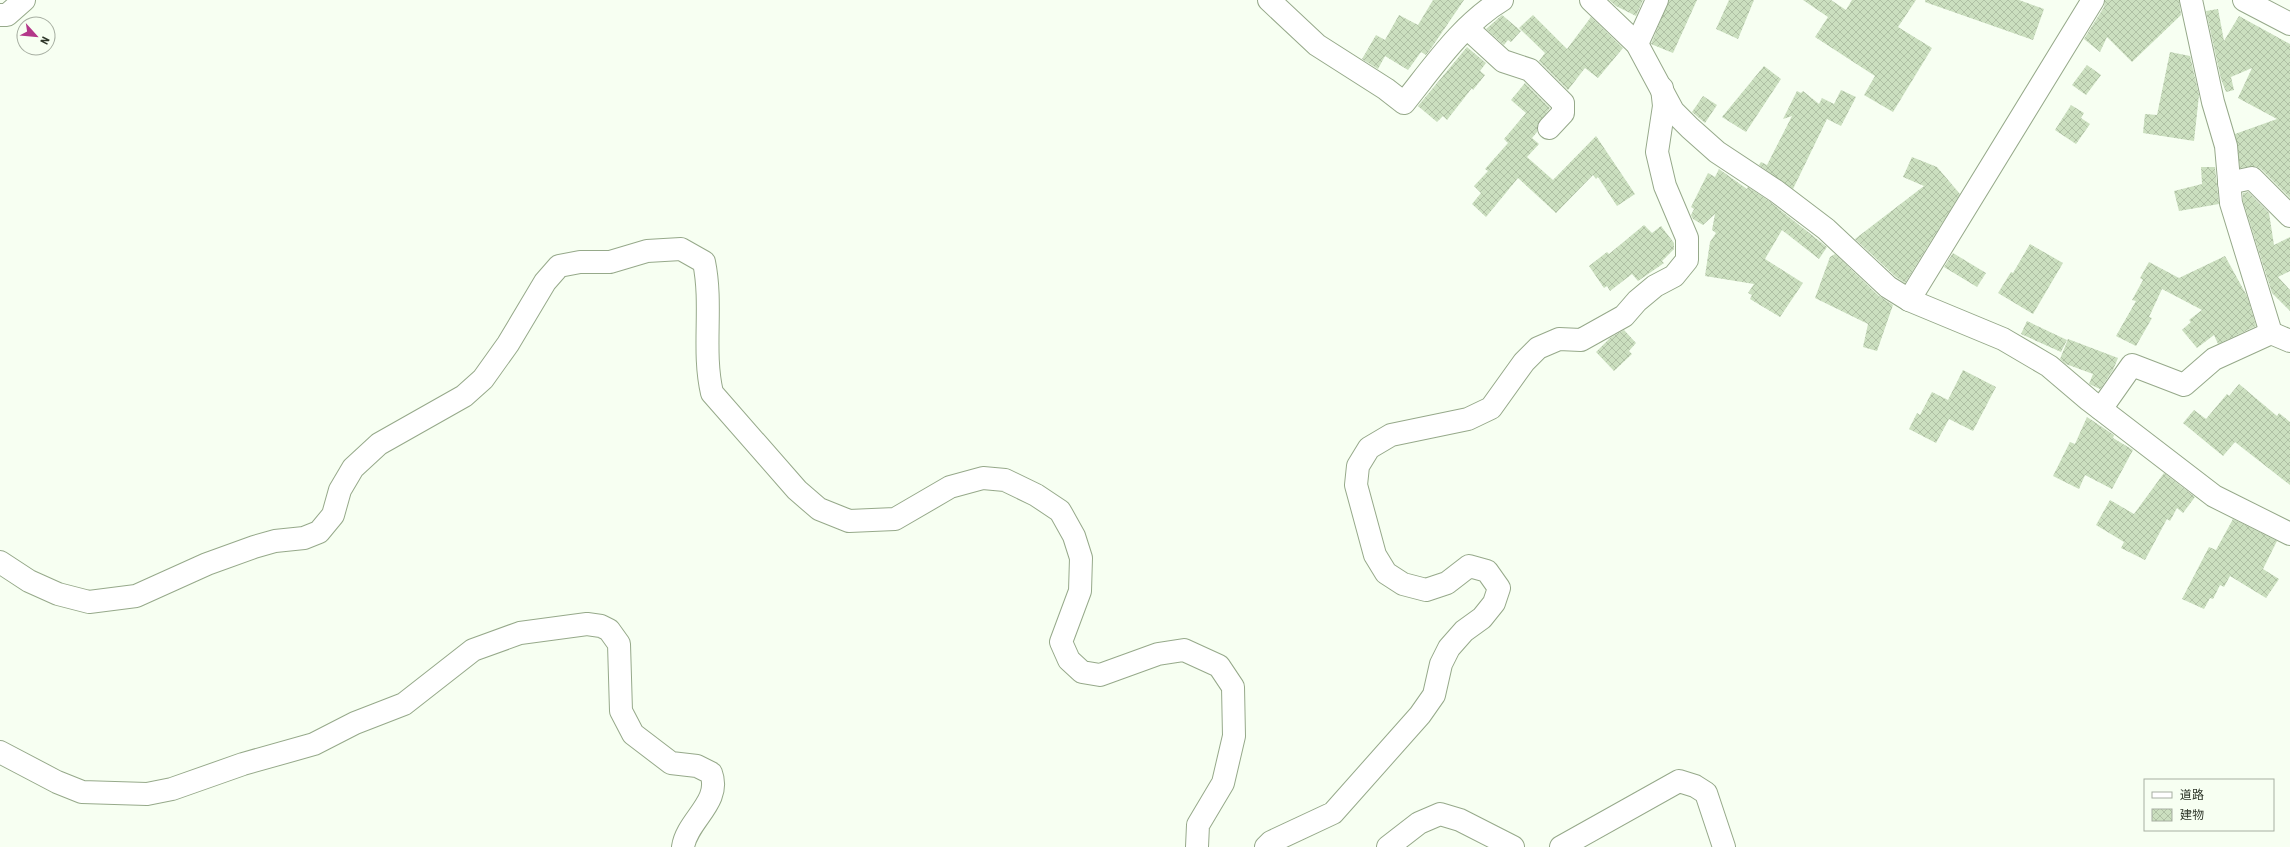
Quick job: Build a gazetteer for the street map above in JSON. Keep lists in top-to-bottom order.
{
  "legend": ["道路", "建物"],
  "north": "bottom right"
}
